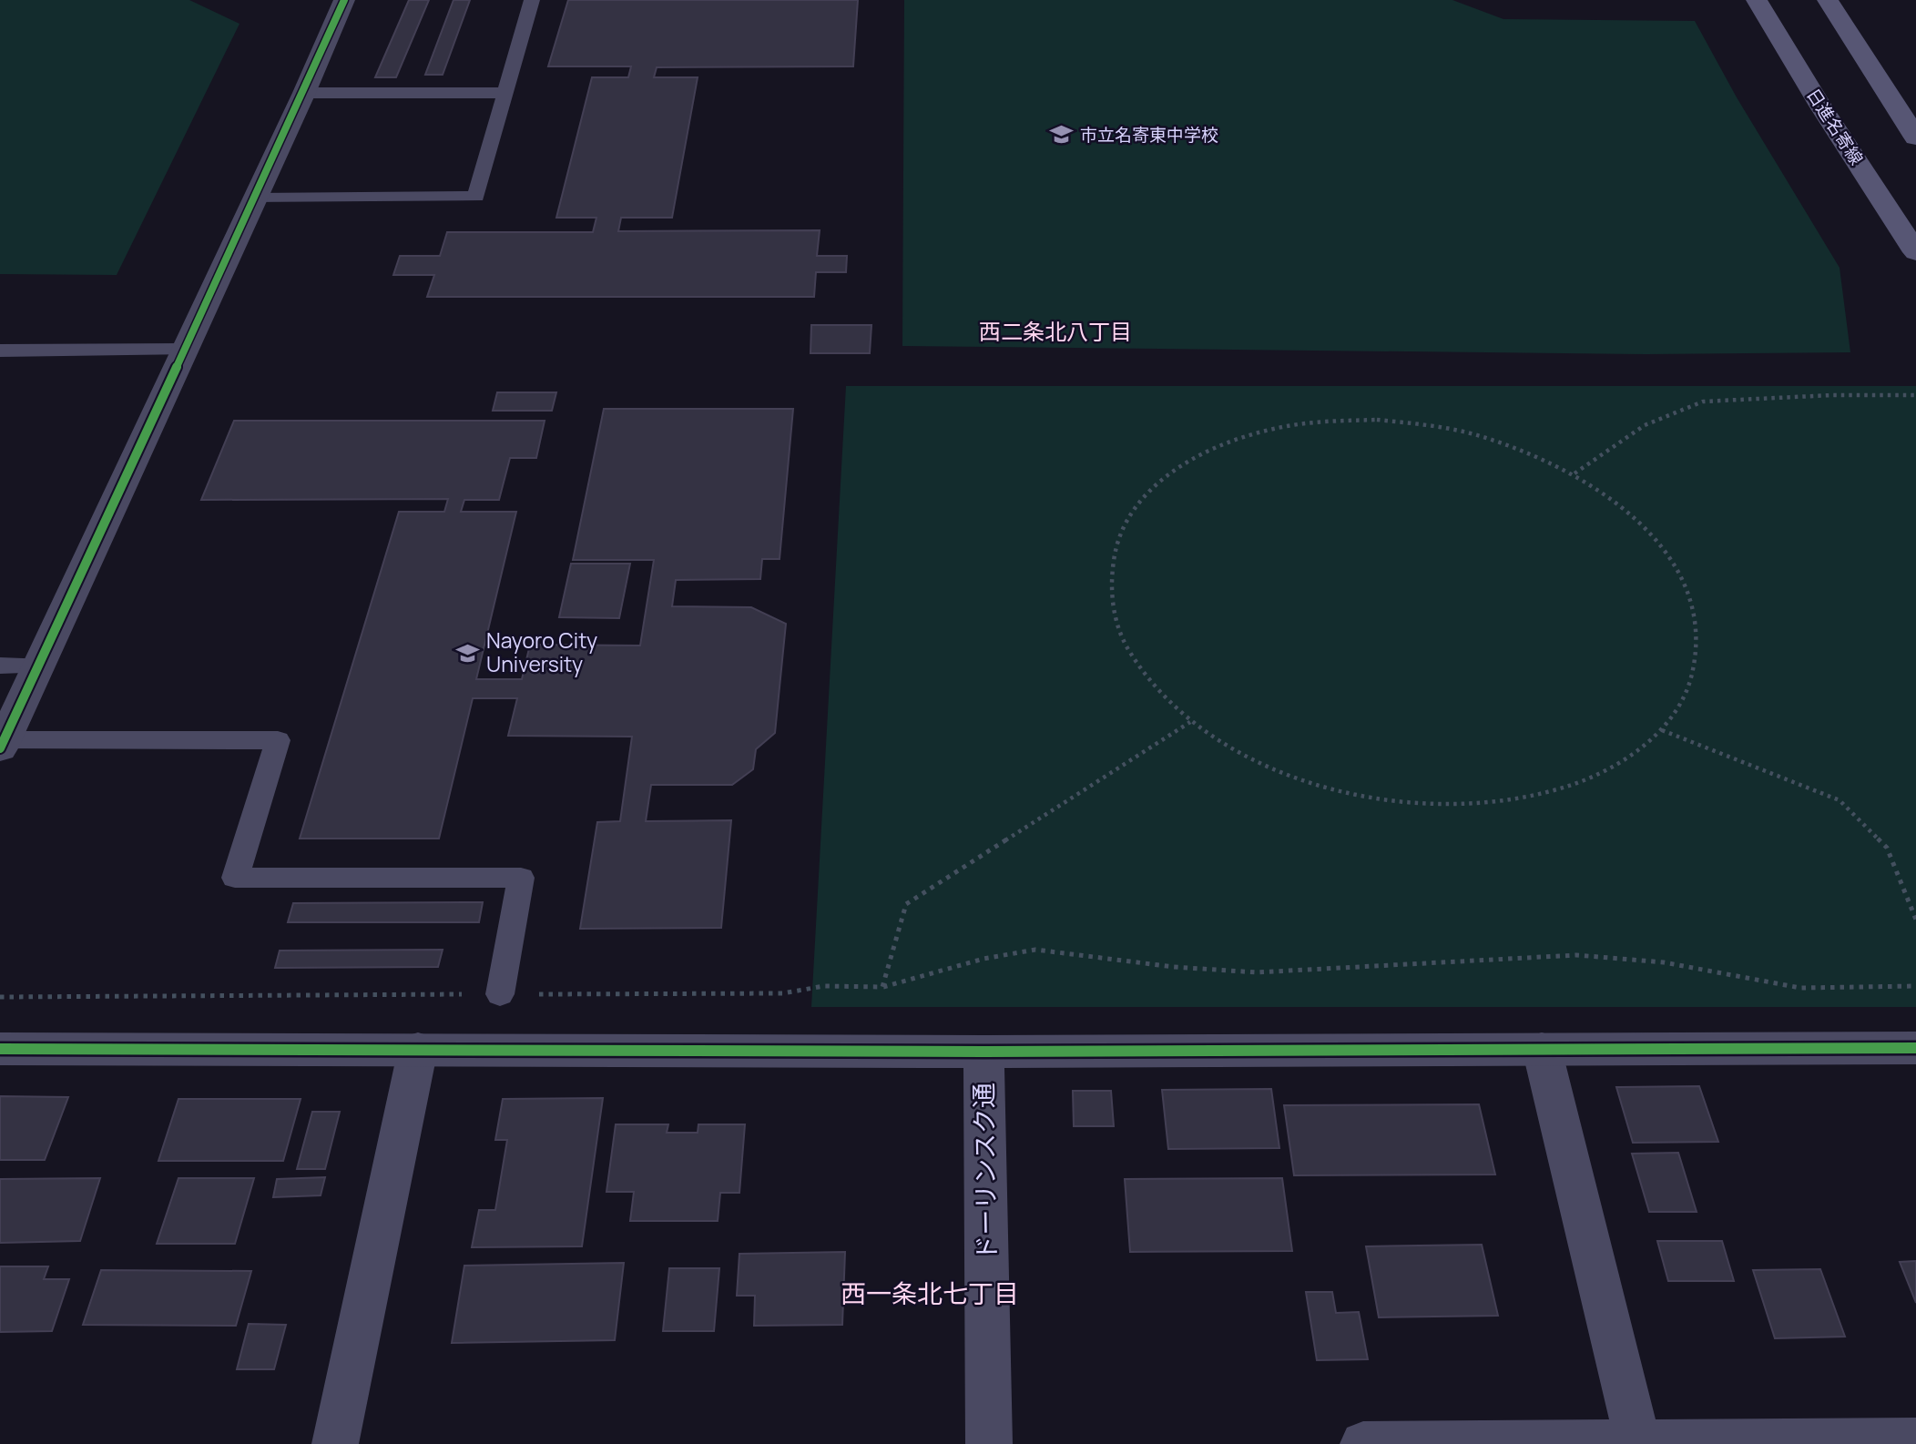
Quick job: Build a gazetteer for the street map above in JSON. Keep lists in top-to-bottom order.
{
  "streets": {
    "main road": ["日進名寄線"],
    "street": ["ドーリンスク通"]
  },
  "districts": ["西二条北八丁目", "西一条北七丁目"],
  "places": {
    "school or university": ["市立名寄東中学校", "Nayoro City University"]
  }
}
